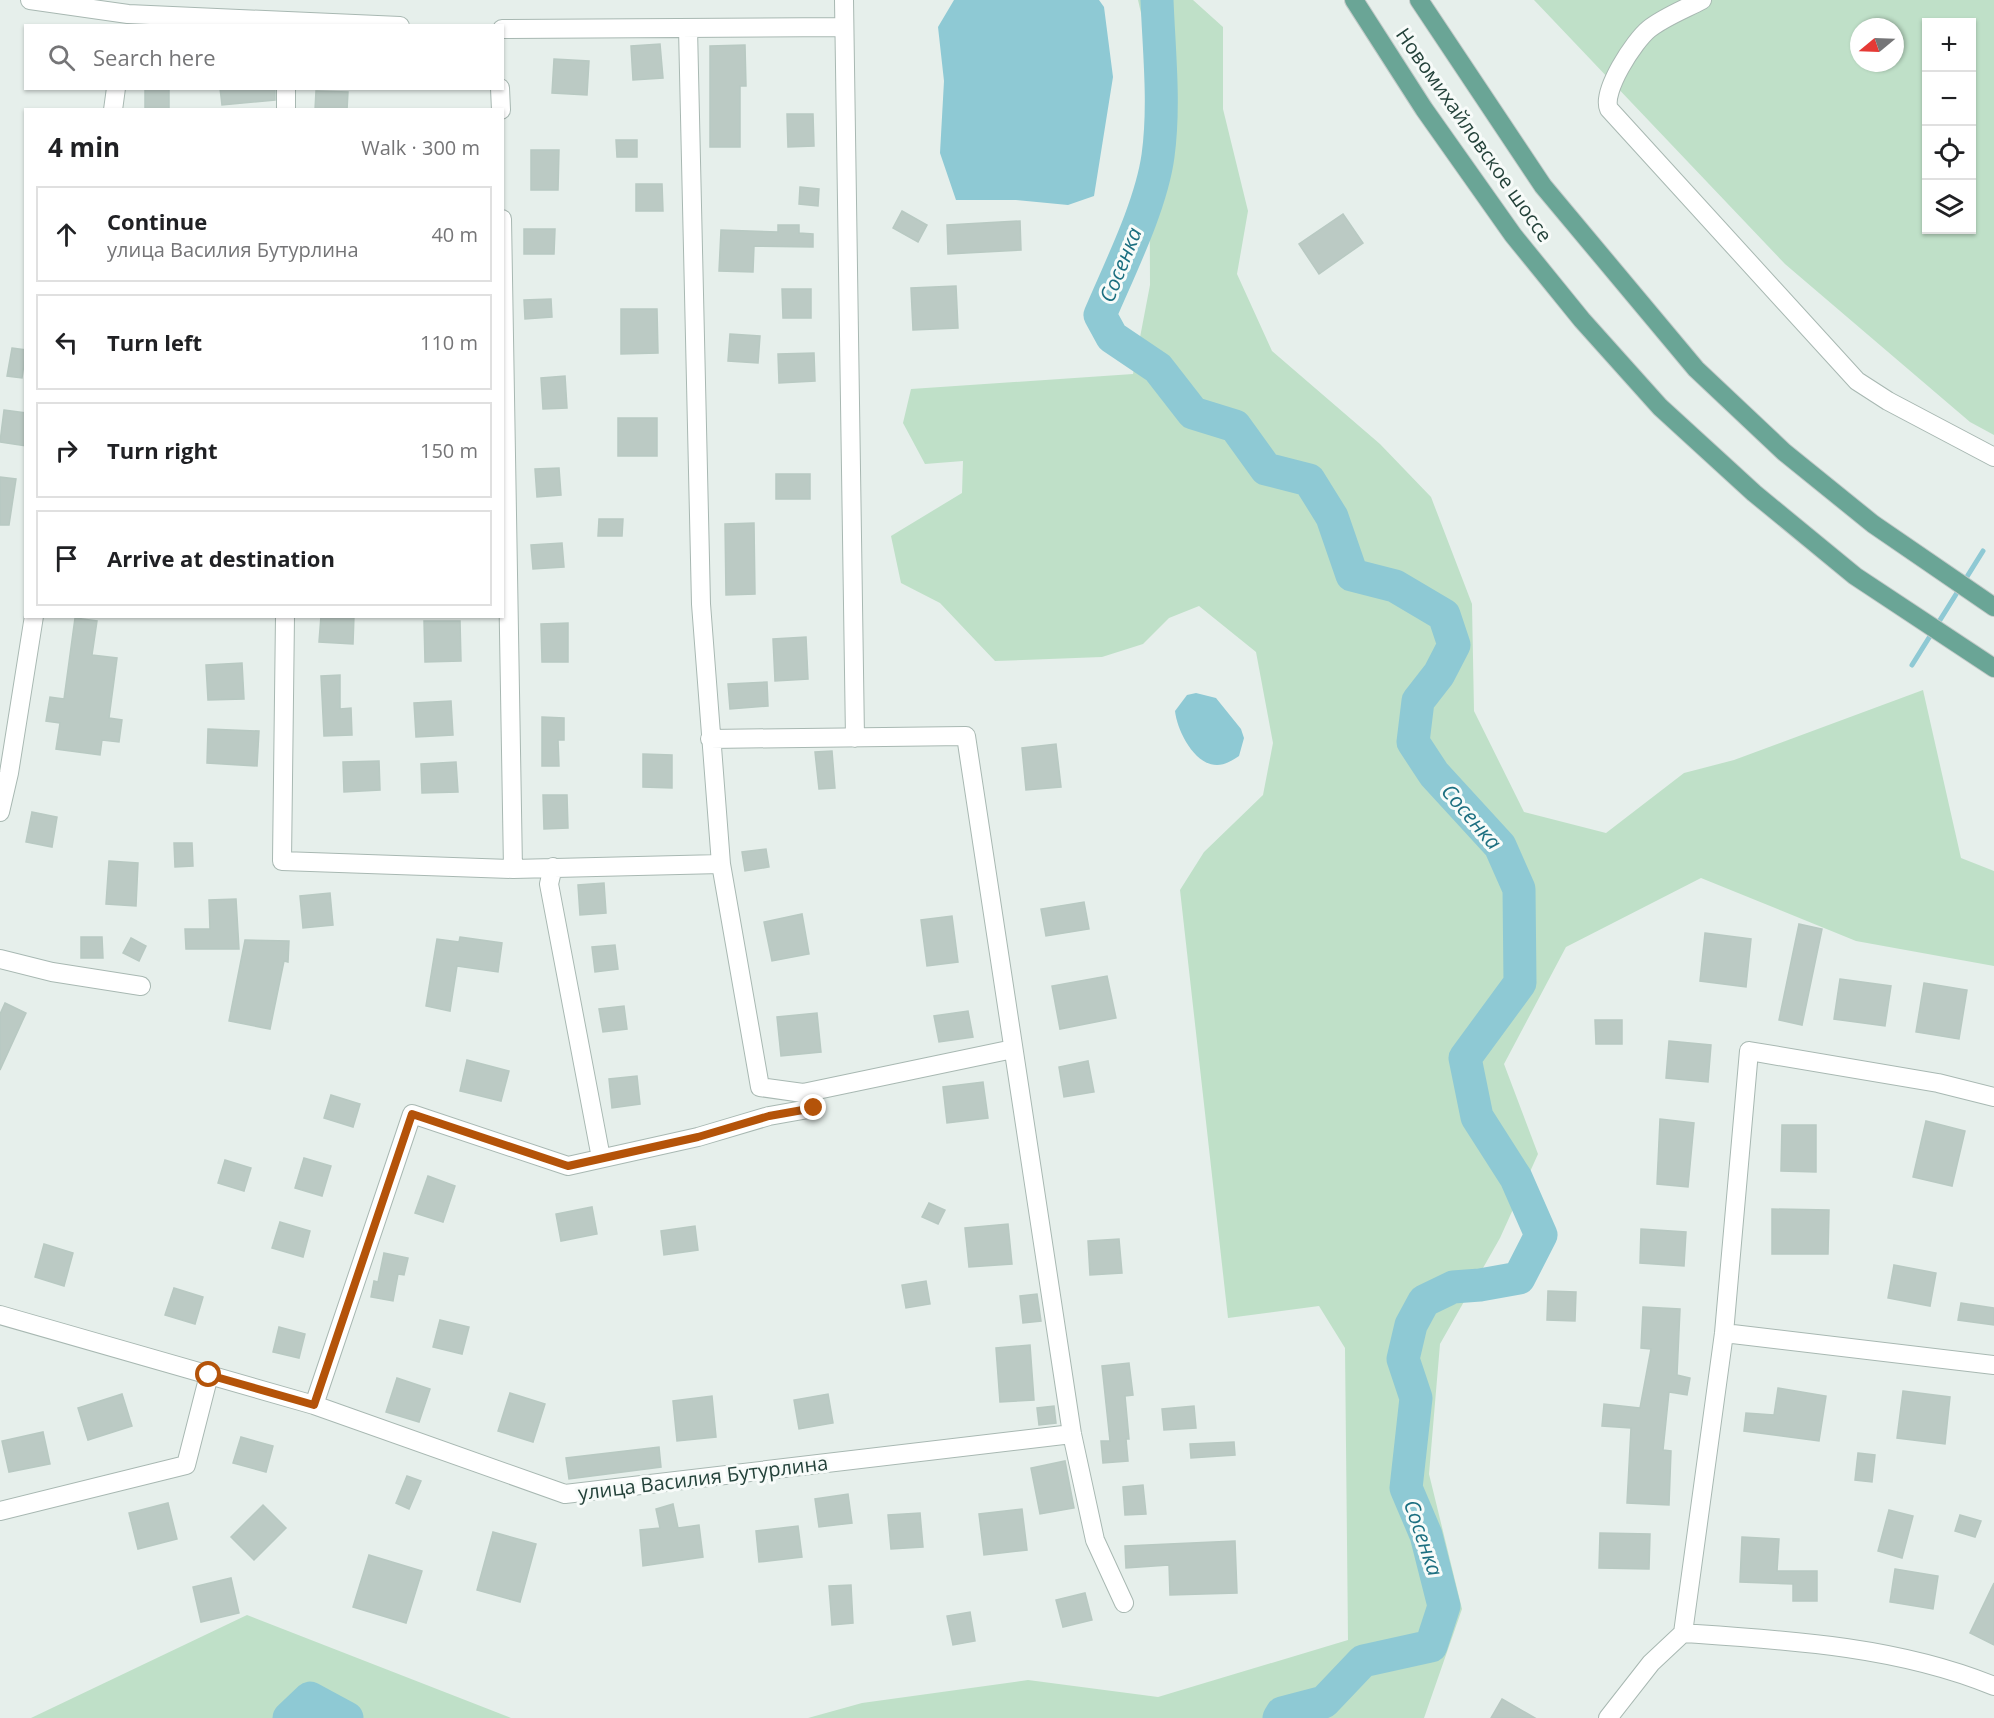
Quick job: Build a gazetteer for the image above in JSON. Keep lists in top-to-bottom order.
{
  "streets": {
    "main road": ["Новомихайловское шоссе"],
    "street": ["улица Василия Бутурлина"]
  },
  "water": ["Сосенка"],
  "north": "left",
  "page": {
    "map_buttons": ["+", "−"],
    "search": "Search here",
    "heading": ["4 min", "Walk · 300 m"],
    "list": [
      ["Continue", "улица Василия Бутурлина", "40 m"],
      ["Turn left", "110 m"],
      ["Turn right", "150 m"],
      "Arrive at destination"
    ]
  }
}
